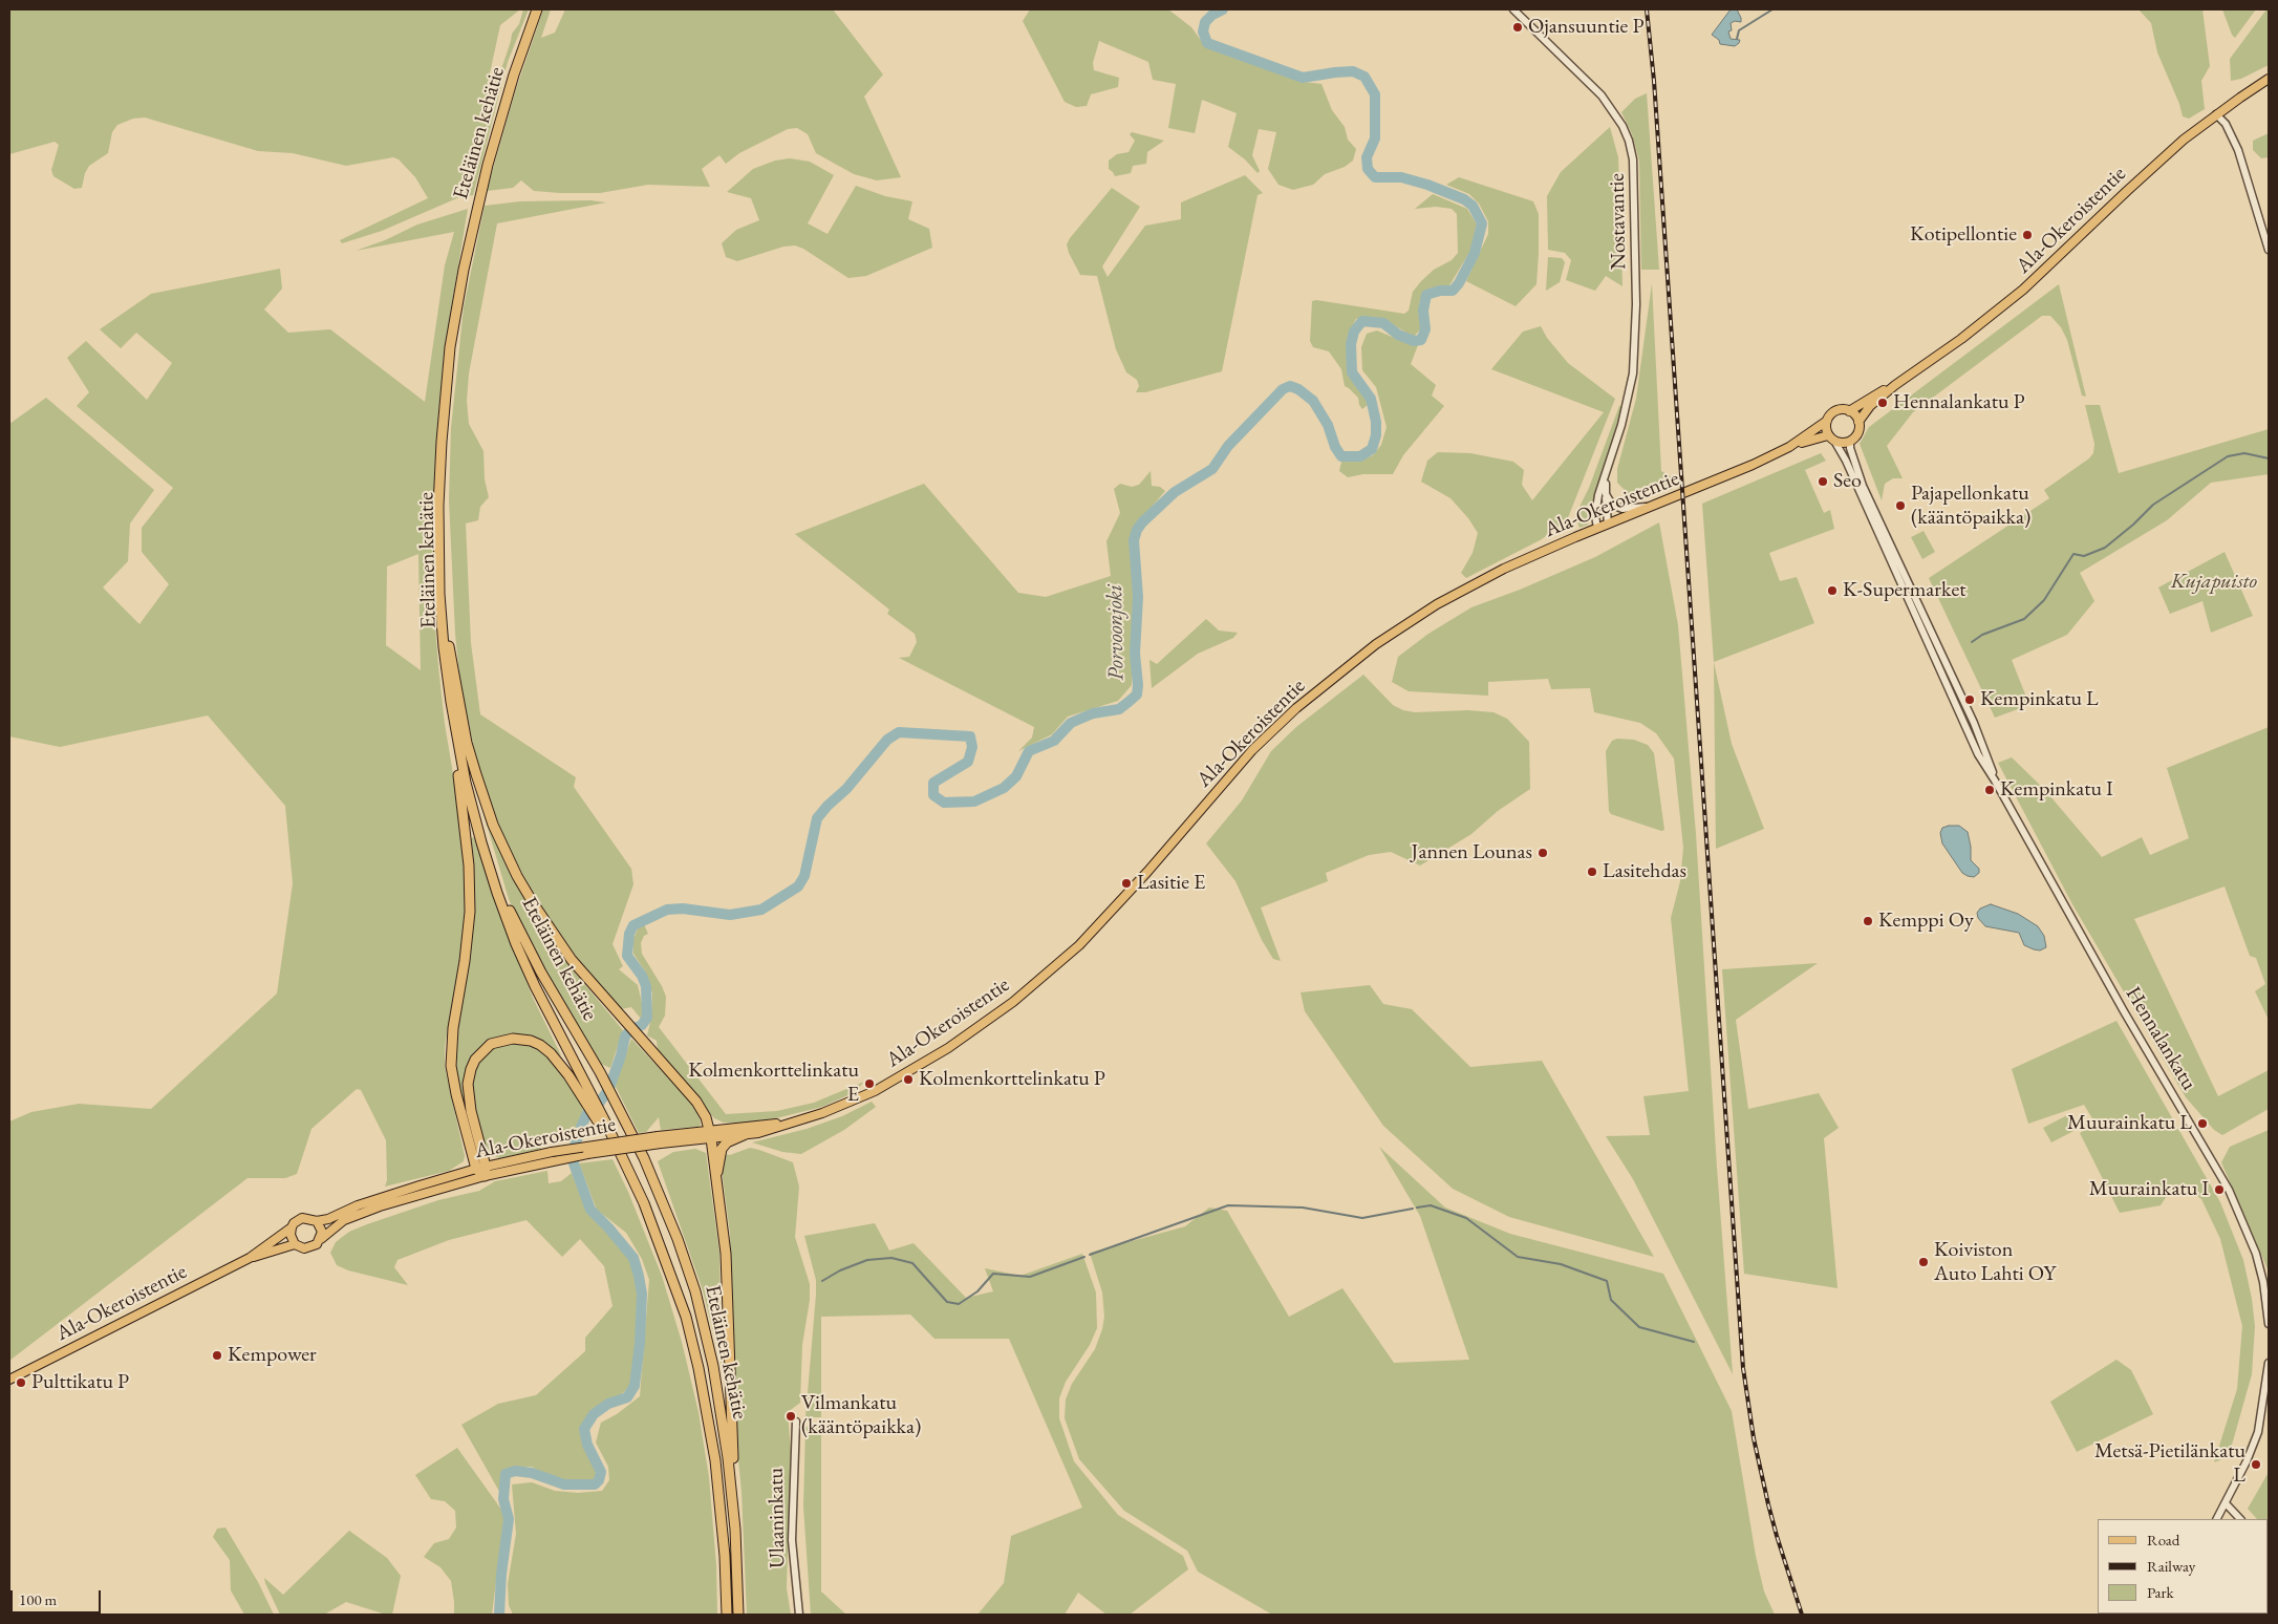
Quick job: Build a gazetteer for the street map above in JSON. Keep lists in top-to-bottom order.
{
  "streets": {
    "highway": ["Eteläinen kehätie"],
    "main road": ["Ala-Okeroistentie"],
    "street": ["Nostavantie", "Hennalankatu", "Ulaaninkatu"]
  },
  "crossings": [
    ["Ala-Okeroistentie", "Nostavantie"],
    ["Ala-Okeroistentie", "Hennalankatu"]
  ],
  "water": ["Porvoonjoki"],
  "parks": ["Kujapuisto"],
  "places": [
    "Ojansuuntie P",
    "Kotipellontie",
    "Hennalankatu P",
    "Seo",
    "Pajapellonkatu (kääntöpaikka)",
    "K-Supermarket",
    "Kempinkatu L",
    "Kempinkatu I",
    "Jannen Lounas",
    "Lasitehdas",
    "Lasitie E",
    "Kemppi Oy",
    "Kolmenkorttelinkatu P",
    "Kolmenkorttelinkatu E",
    "Muurainkatu L",
    "Muurainkatu I",
    "Koiviston Auto Lahti OY",
    "Kempower",
    "Pulttikatu P",
    "Vilmankatu (kääntöpaikka)",
    "Metsä-Pietilänkatu L"
  ],
  "legend": ["Road", "Railway", "Park"],
  "scale_bar": "100 m"
}
